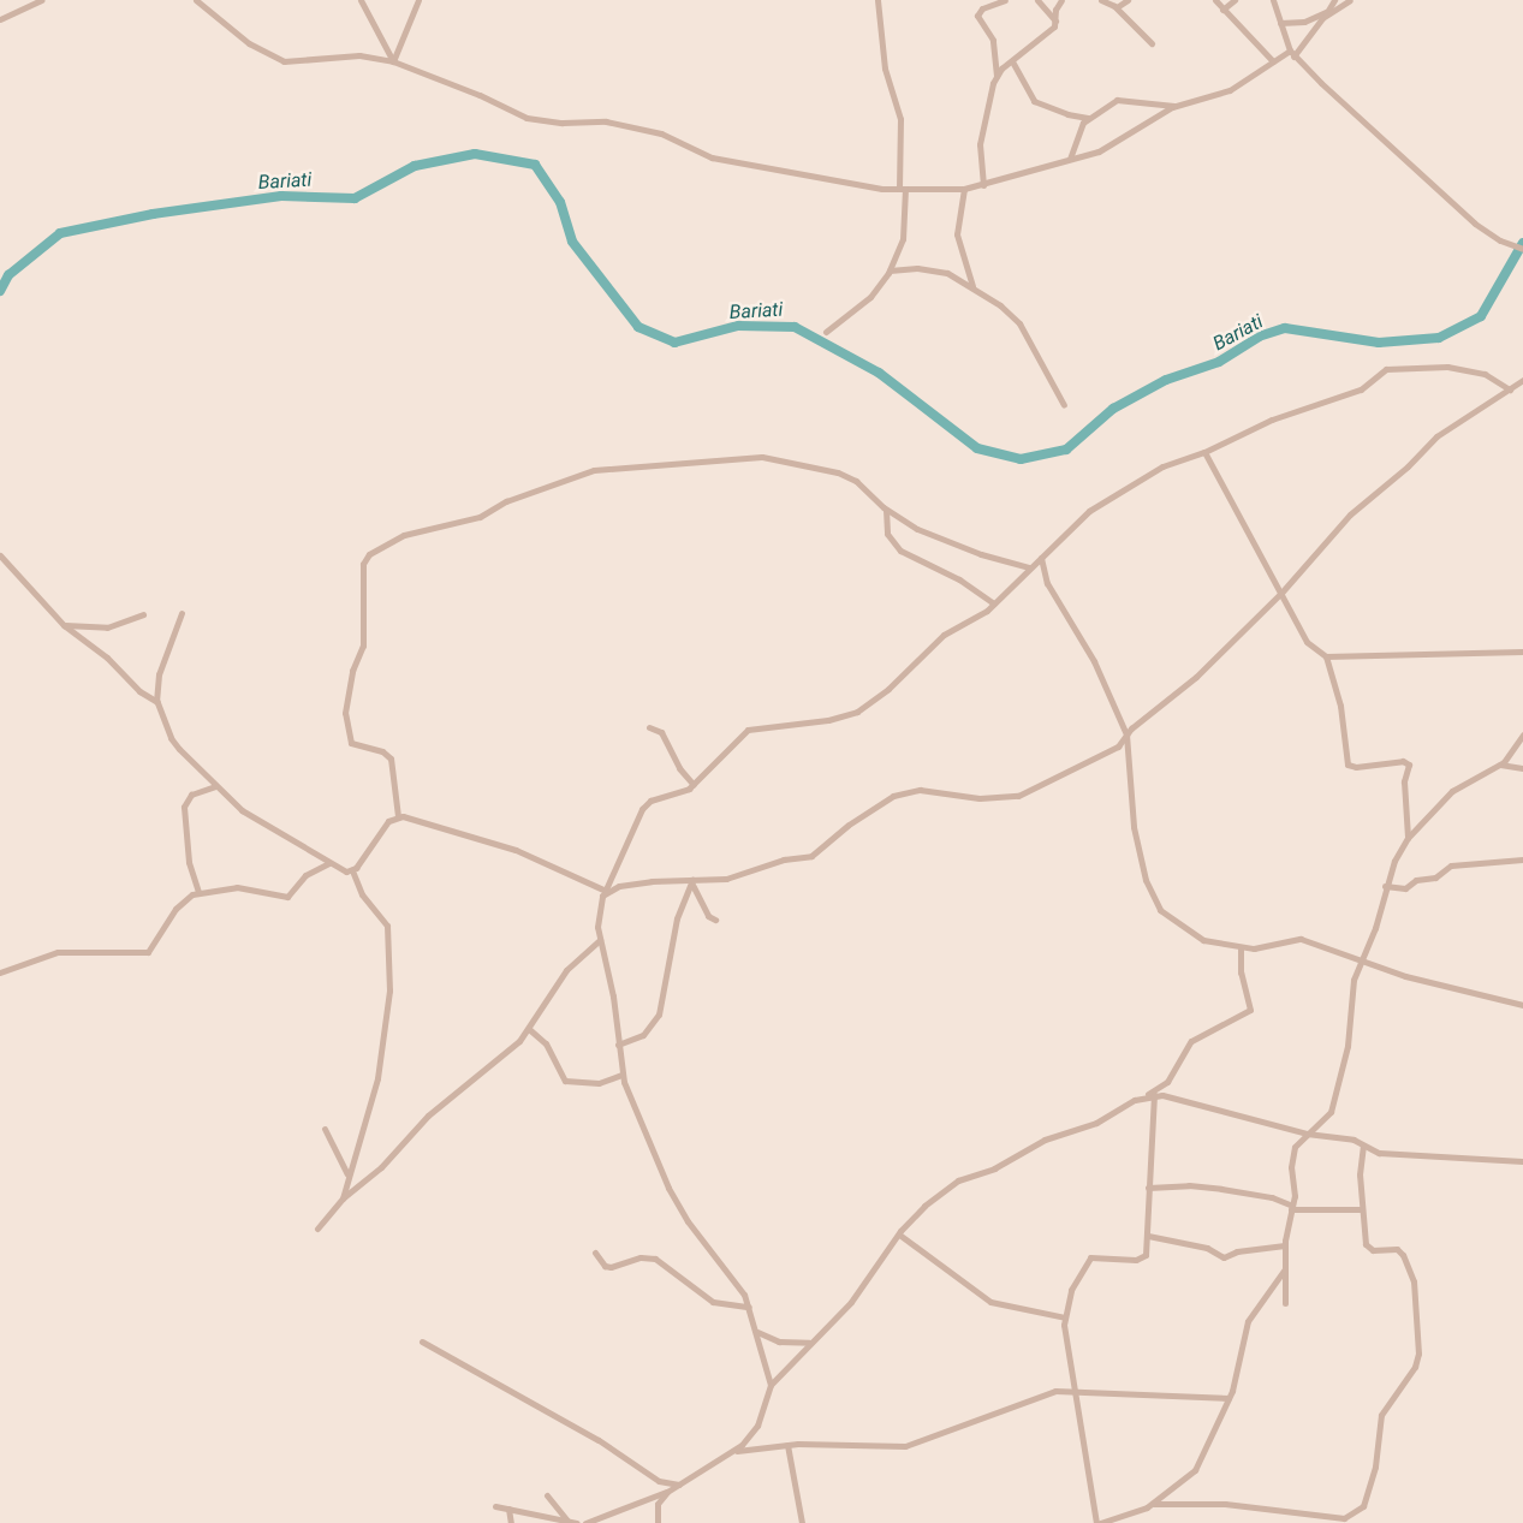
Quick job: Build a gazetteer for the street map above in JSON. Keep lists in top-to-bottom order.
{
  "water": ["Bariati"]
}
